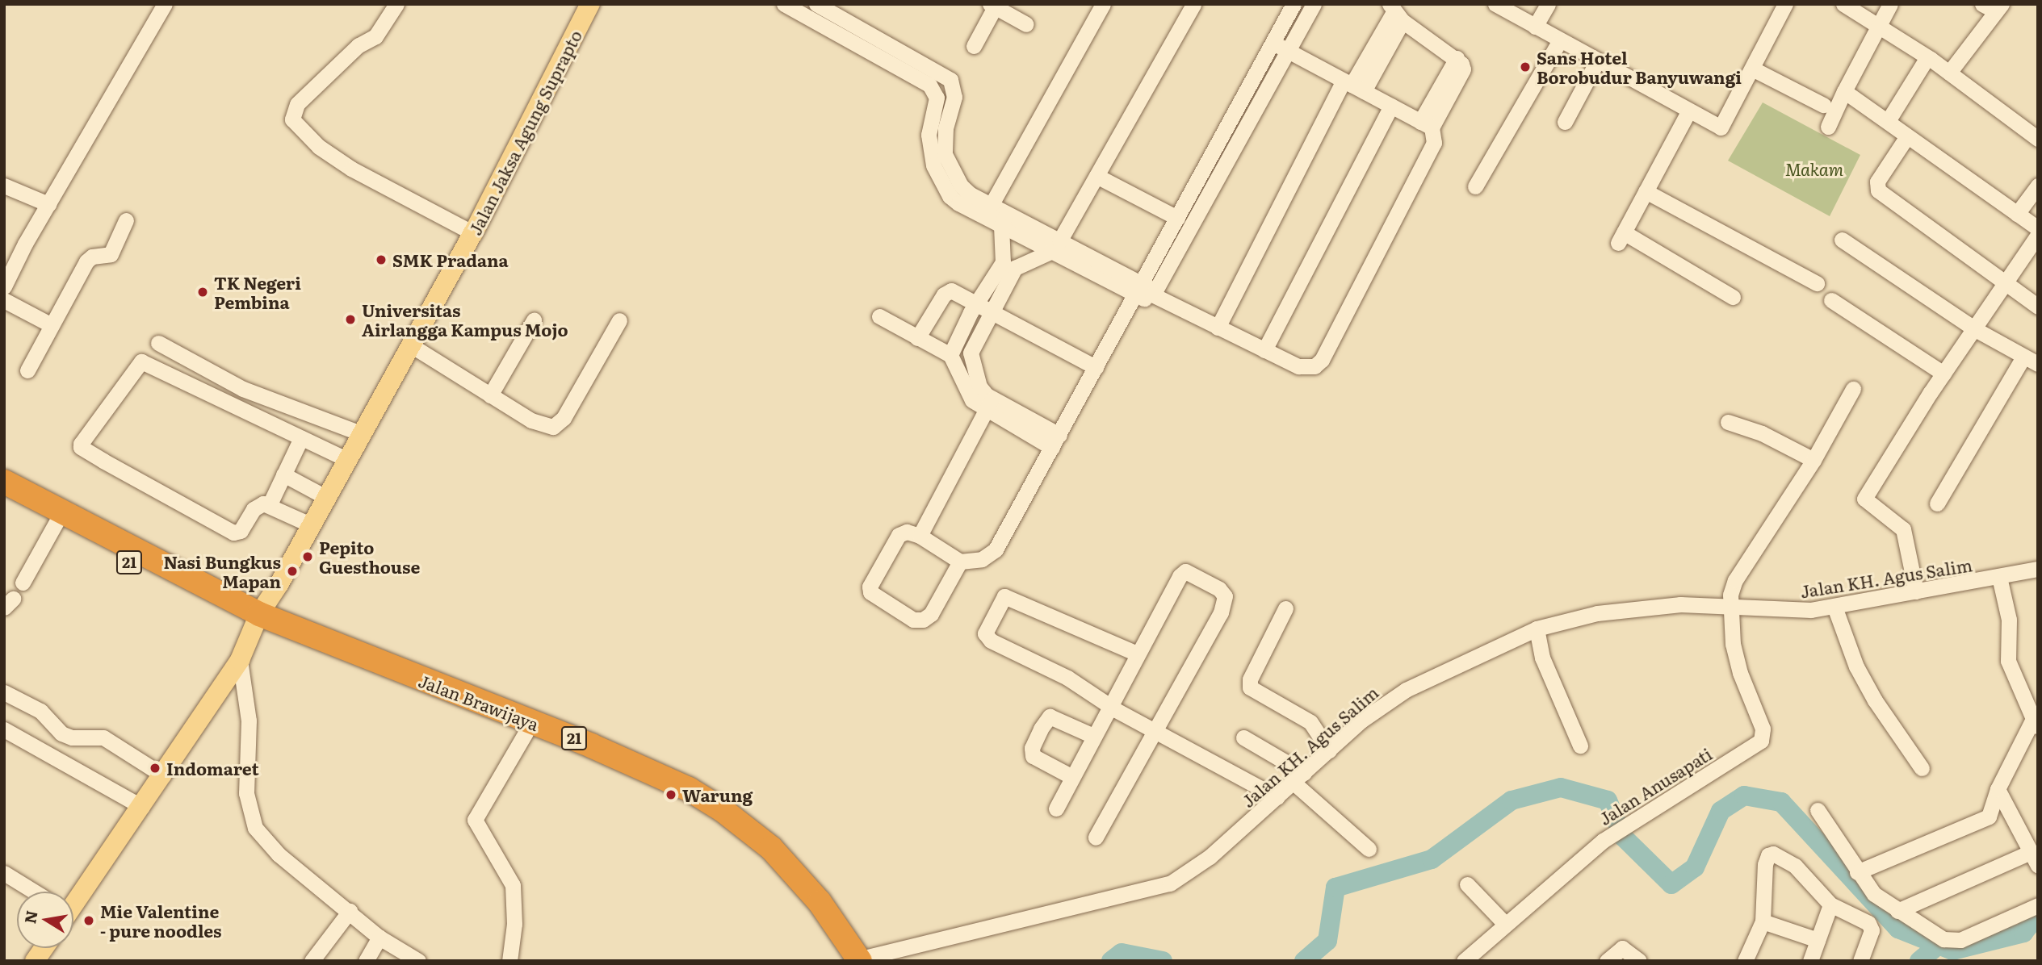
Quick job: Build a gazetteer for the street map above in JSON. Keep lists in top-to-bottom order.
{
  "streets": {
    "highway": ["21", "Jalan Brawijaya"],
    "main road": ["Jalan Jaksa Agung Suprapto"],
    "street": ["Jalan KH. Agus Salim", "Jalan Anusapati"]
  },
  "crossings": [
    ["Jalan Jaksa Agung Suprapto", "21"],
    ["Jalan Jaksa Agung Suprapto", "Jalan Brawijaya"],
    ["21", "Jalan Brawijaya"],
    ["Jalan KH. Agus Salim", "Jalan Brawijaya"],
    ["Jalan KH. Agus Salim", "Jalan Anusapati"]
  ],
  "parks": ["Makam"],
  "places": [
    "Sans Hotel Borobudur Banyuwangi",
    "SMK Pradana",
    "TK Negeri Pembina",
    "Universitas Airlangga Kampus Mojo",
    "Pepito Guesthouse",
    "Nasi Bungkus Mapan",
    "Indomaret",
    "Warung",
    "Mie Valentine - pure noodles"
  ],
  "north": "left"
}
